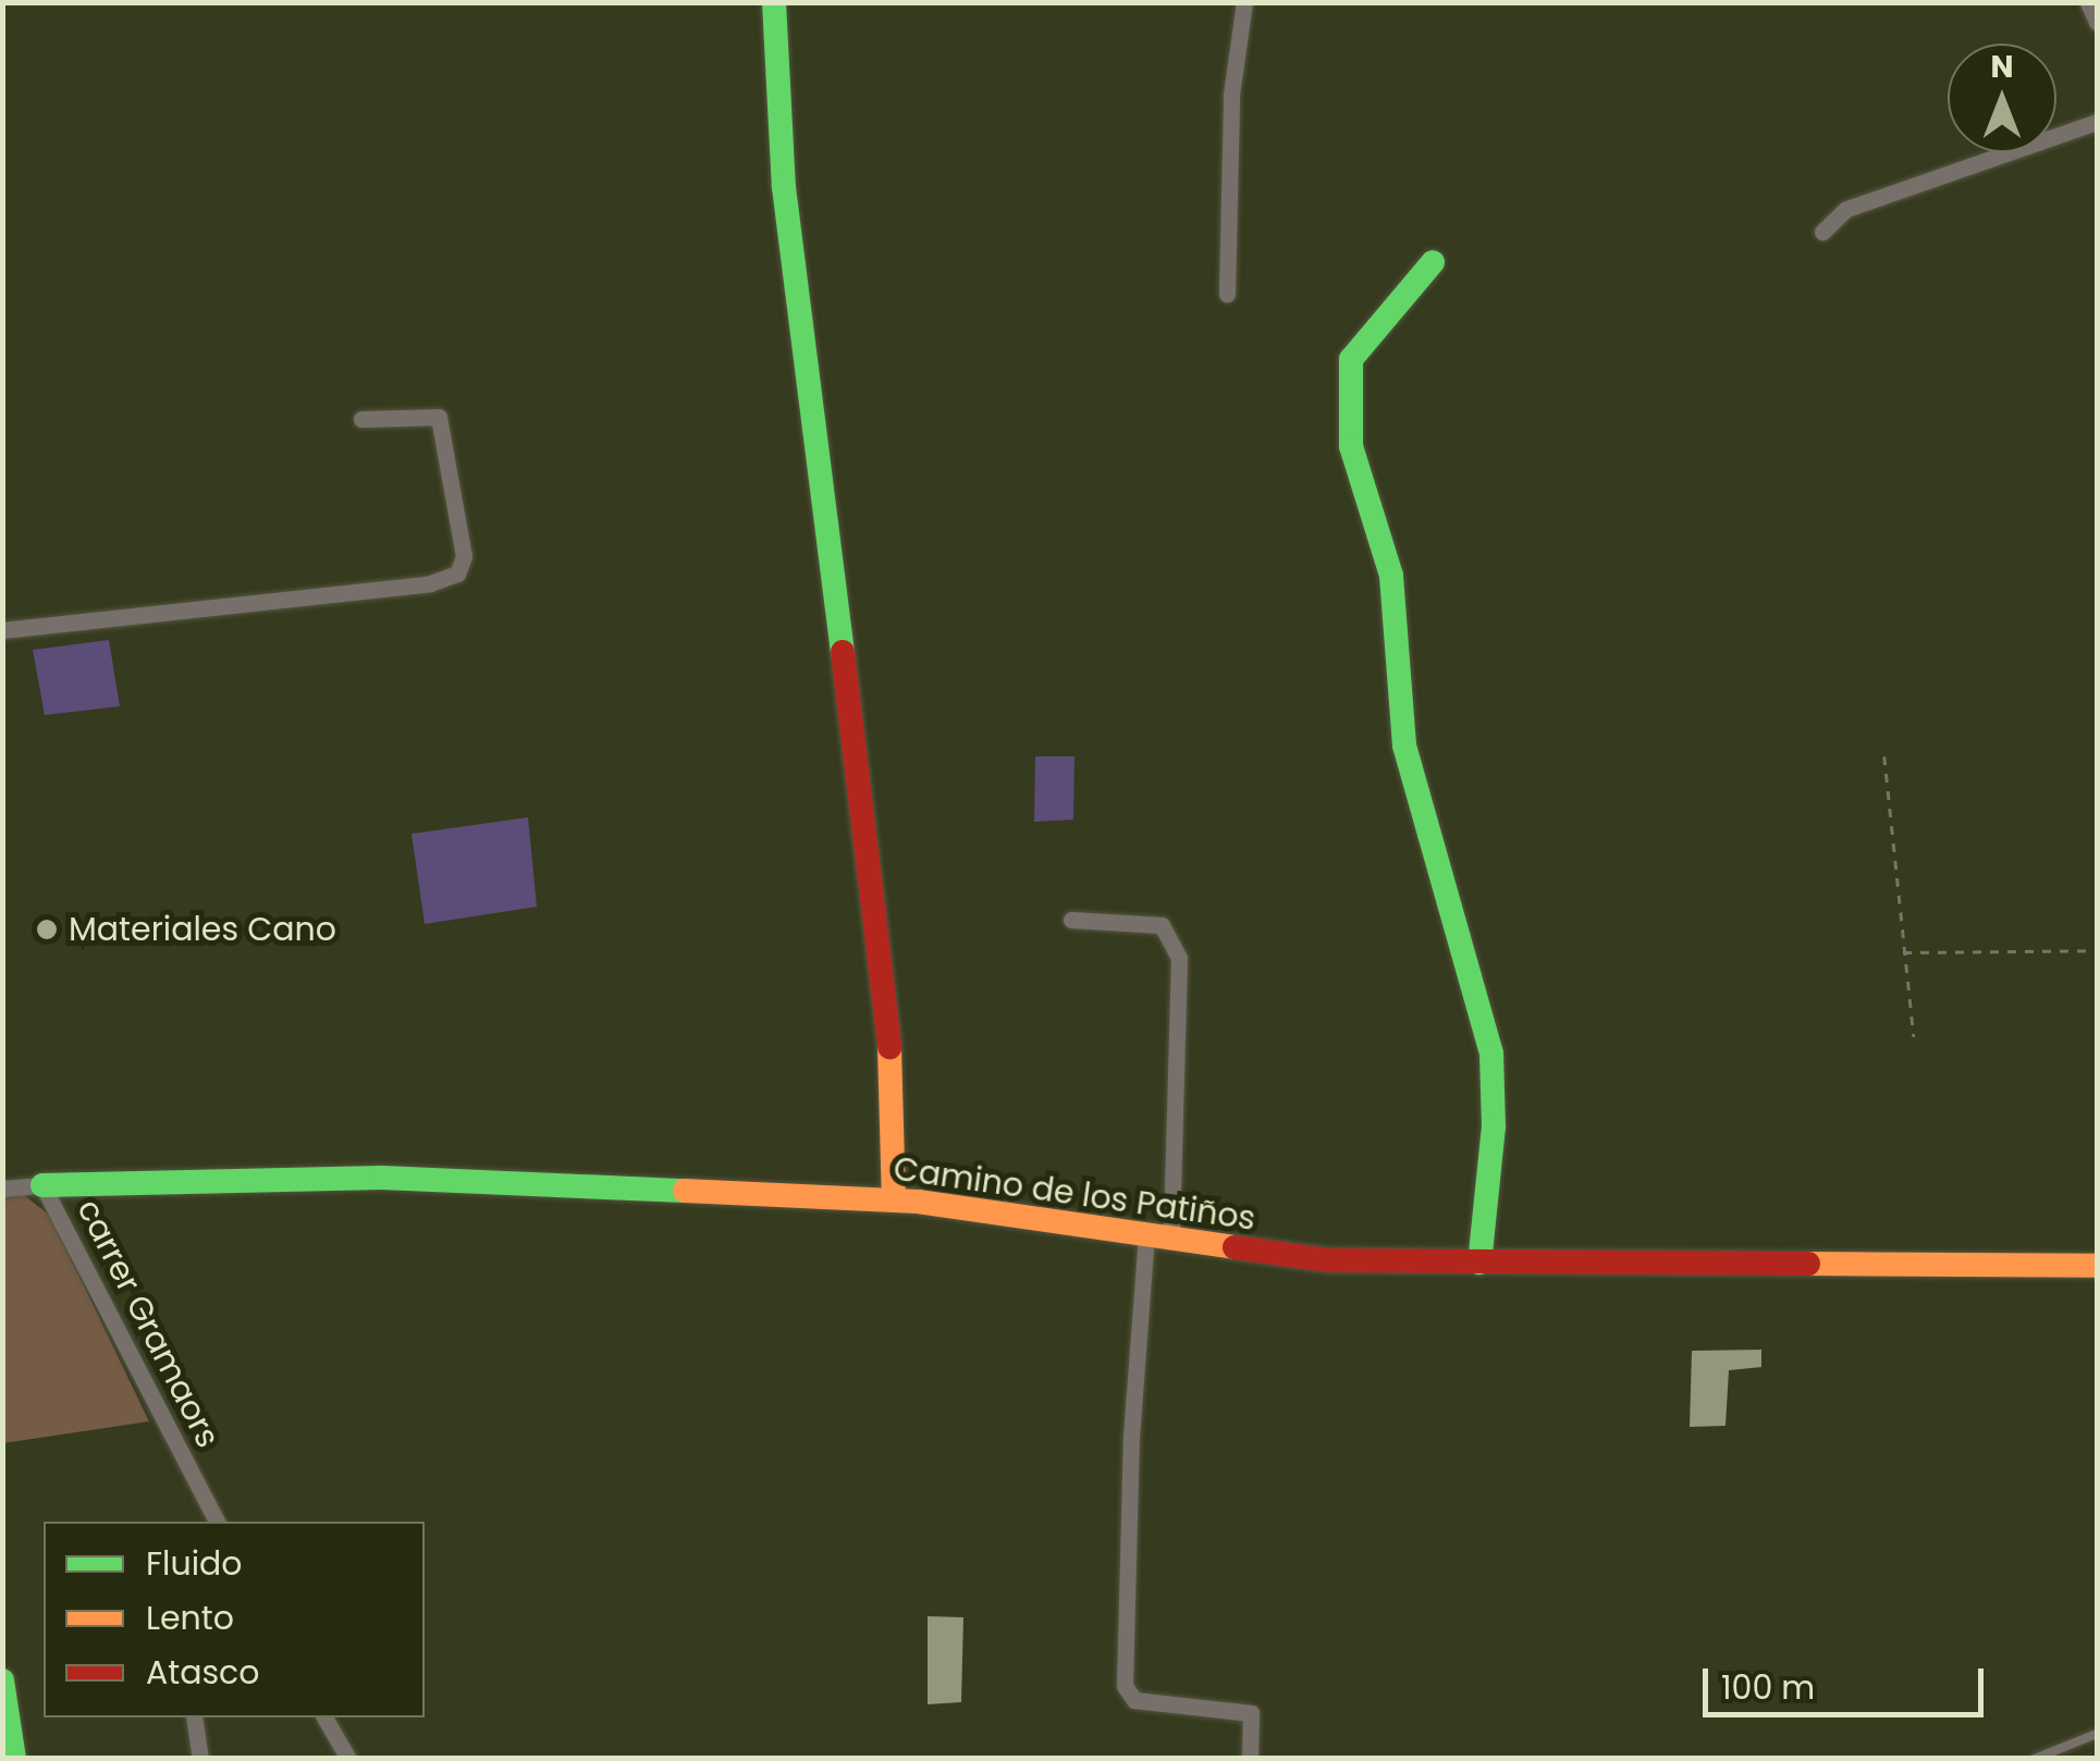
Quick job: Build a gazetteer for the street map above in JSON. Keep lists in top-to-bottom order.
{
  "streets": {
    "street": ["Camino de los Patiños", "carrer Gramaors"]
  },
  "crossings": [
    ["Camino de los Patiños", "carrer Gramaors"]
  ],
  "places": ["Materiales Cano"],
  "legend": ["Fluido", "Lento", "Atasco"],
  "scale_bar": "100 m",
  "north": "top"
}
